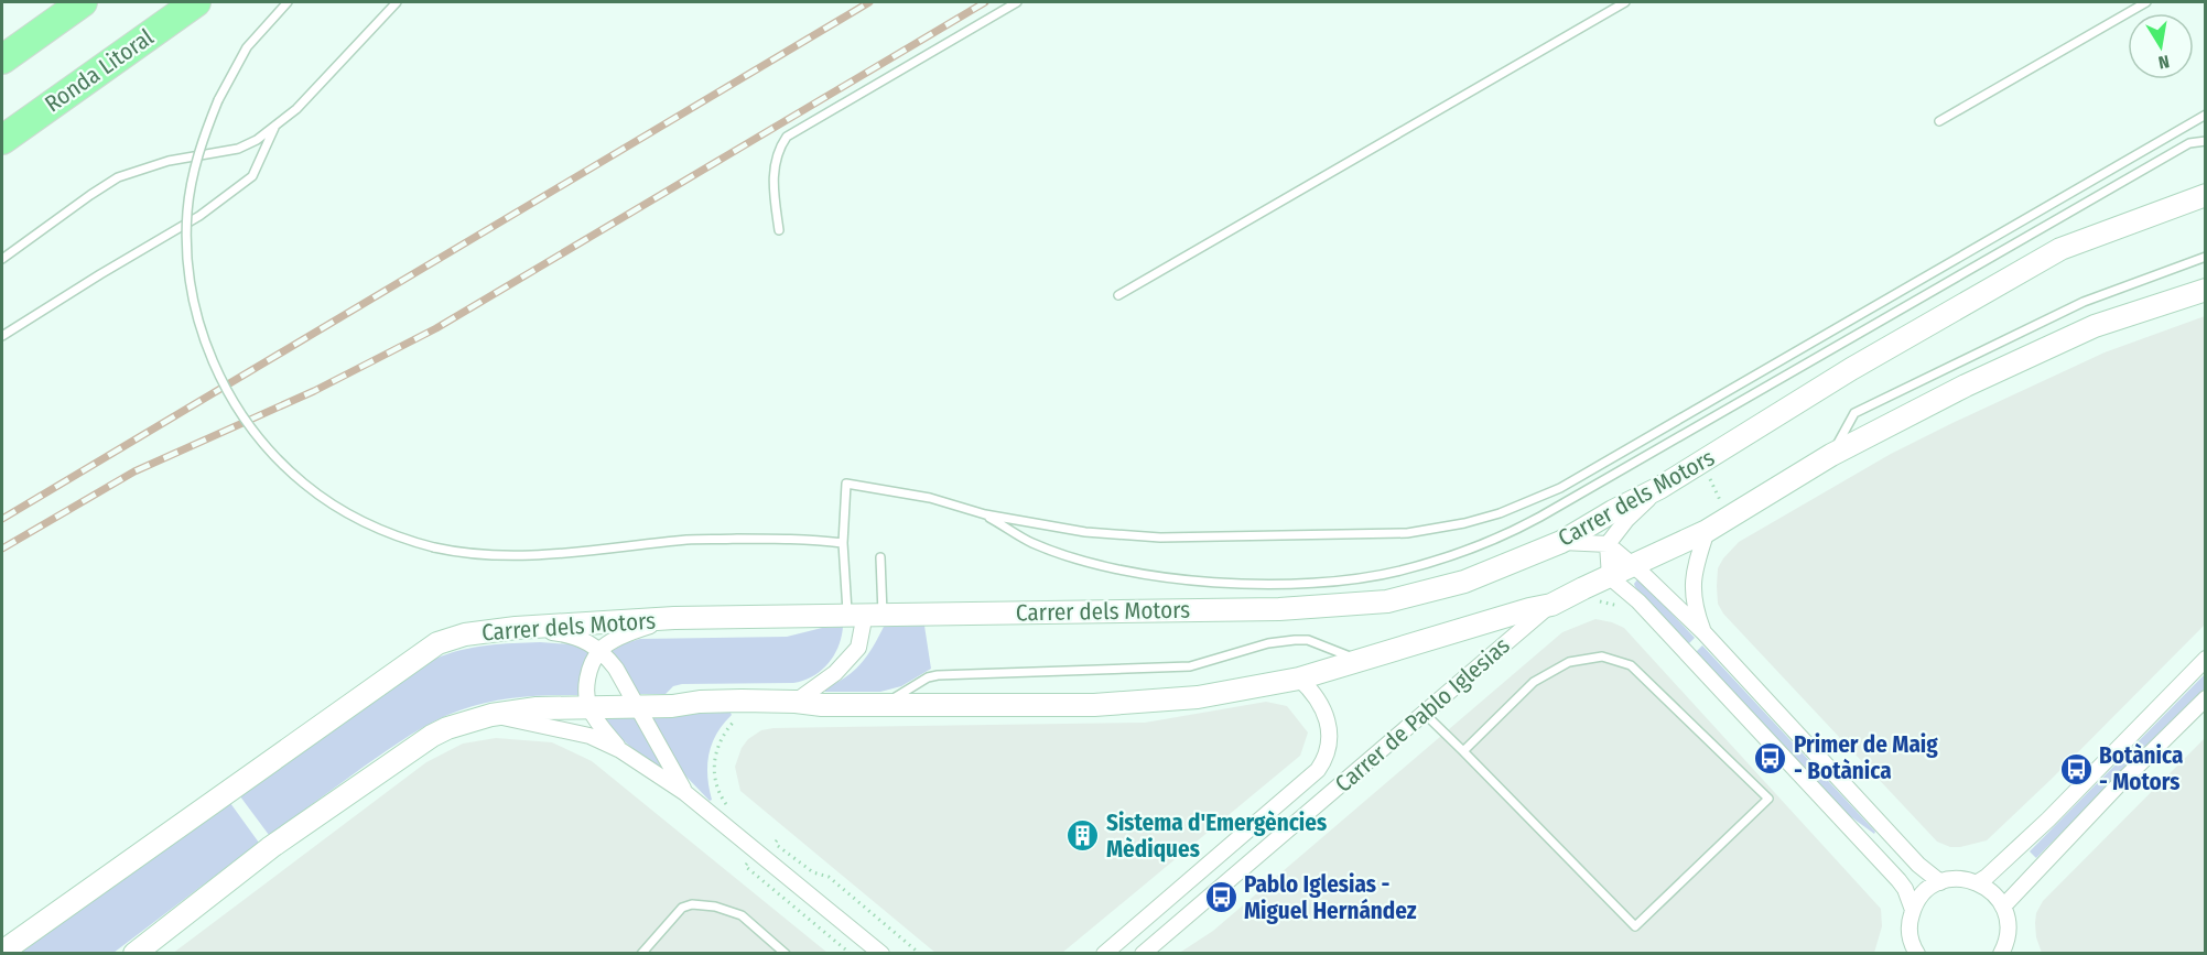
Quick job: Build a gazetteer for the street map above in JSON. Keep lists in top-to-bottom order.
{
  "streets": {
    "highway": ["Ronda Litoral"],
    "street": ["Carrer dels Motors", "Carrer de Pablo Iglesias"]
  },
  "places": {
    "bus stop": ["Primer de Maig - Botànica", "Botànica - Motors", "Pablo Iglesias - Miguel Hernández"],
    "building": ["Sistema d'Emergències Mèdiques"]
  },
  "north": "bottom"
}
